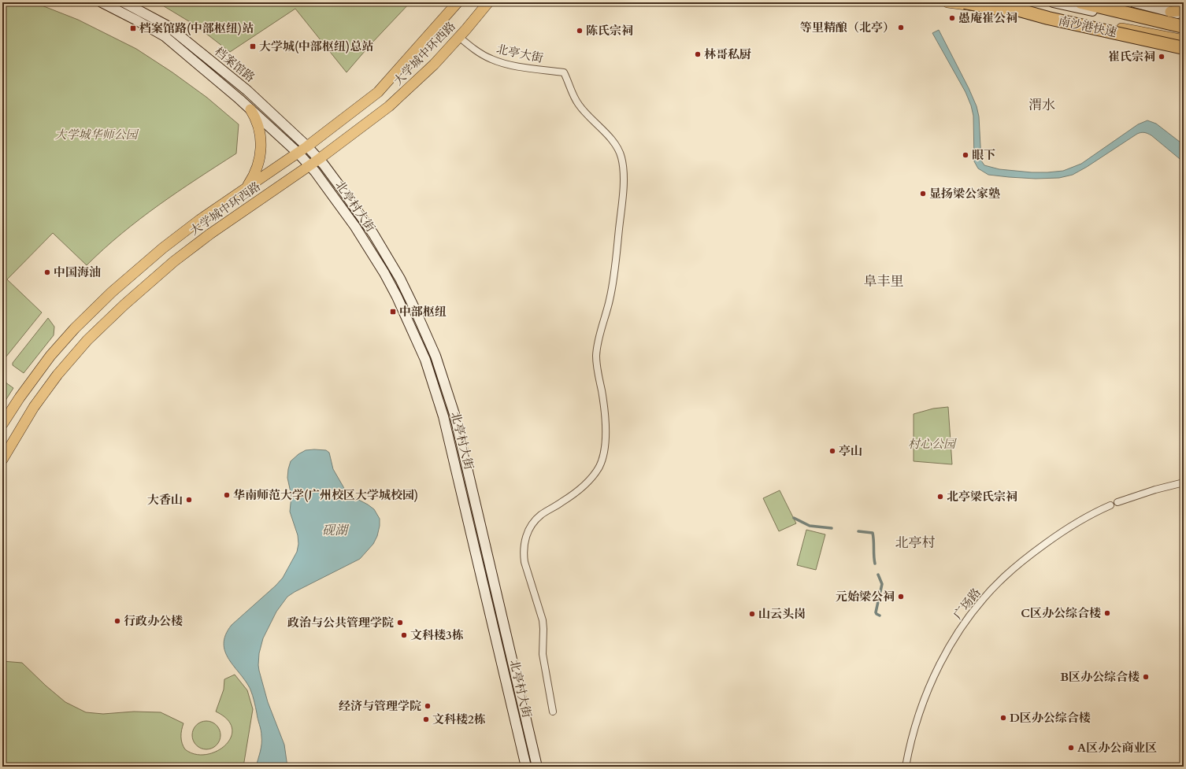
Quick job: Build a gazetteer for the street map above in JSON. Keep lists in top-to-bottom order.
{
  "streets": {
    "highway": ["南沙港快速"],
    "main road": ["大学城中环西路", "档案馆路", "北亭村大街"],
    "street": ["北亭大街", "广场路"]
  },
  "crossings": [
    ["大学城中环西路", "北亭大街"],
    ["大学城中环西路", "档案馆路"],
    ["大学城中环西路", "北亭村大街"],
    ["档案馆路", "北亭村大街"]
  ],
  "districts": ["渭水", "阜丰里", "北亭村"],
  "water": ["砚湖"],
  "parks": ["大学城华师公园", "村心公园"],
  "places": {
    "other": [
      "愚庵崔公祠",
      "等里精酿（北亭）",
      "陈氏宗祠",
      "林哥私厨",
      "崔氏宗祠",
      "眼下",
      "显扬梁公家塾",
      "中国海油",
      "亭山",
      "华南师范大学(广州校区大学城校园)",
      "北亭梁氏宗祠",
      "大香山",
      "元始梁公祠",
      "C区办公综合楼",
      "山云头岗",
      "行政办公楼",
      "政治与公共管理学院",
      "文科楼3栋",
      "B区办公综合楼",
      "经济与管理学院",
      "D区办公综合楼",
      "文科楼2栋",
      "A区办公商业区"
    ],
    "transit": ["档案馆路(中部枢纽)站", "大学城(中部枢纽)总站", "中部枢纽"]
  }
}
